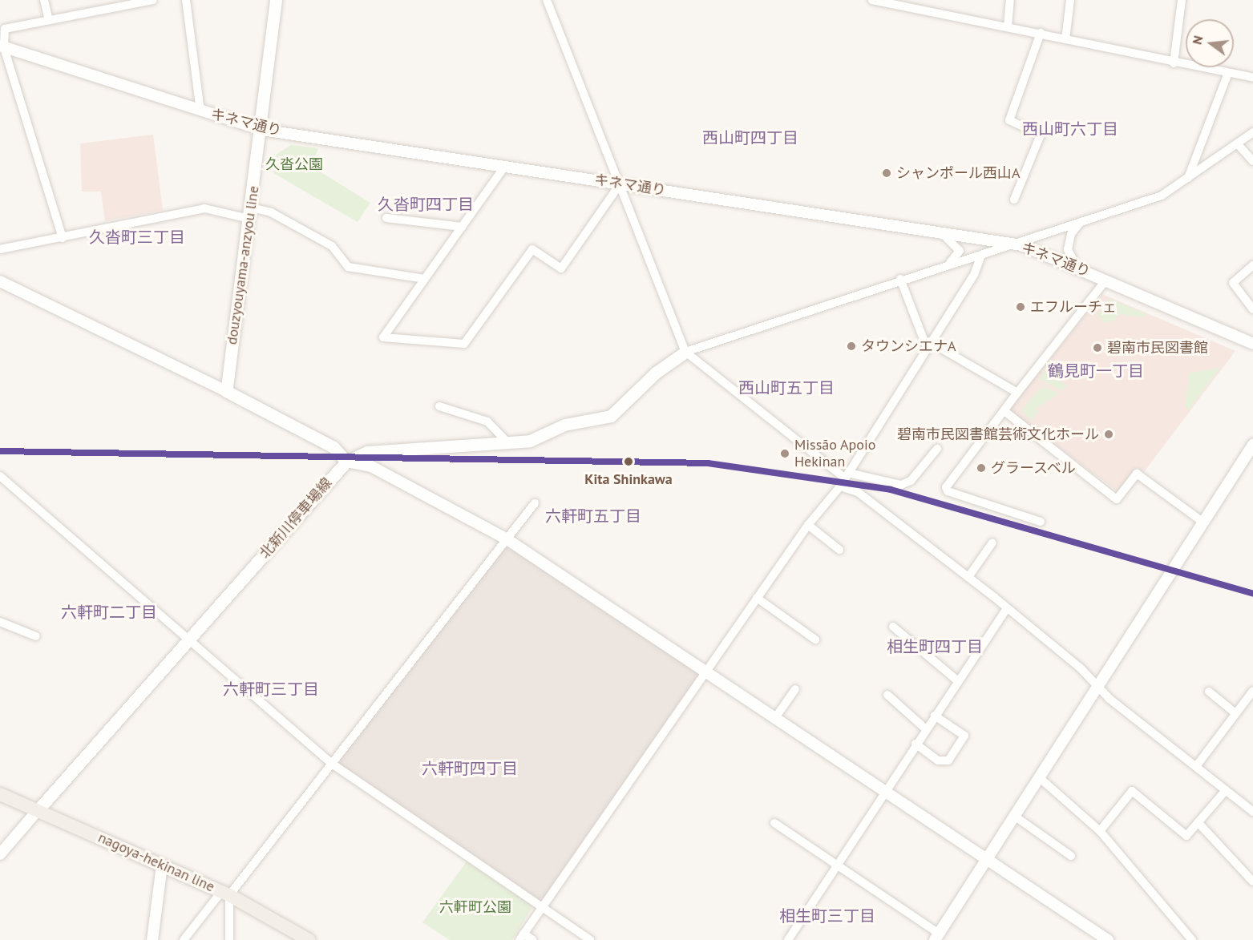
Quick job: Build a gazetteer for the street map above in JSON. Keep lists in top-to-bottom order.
{
  "streets": {
    "main road": ["douzyouyama-anzyou line", "北新川停車場線", "nagoya-hekinan line"],
    "street": ["キネマ通り"]
  },
  "crossings": [
    ["キネマ通り", "douzyouyama-anzyou line"],
    ["北新川停車場線", "nagoya-hekinan line"]
  ],
  "districts": [
    "西山町六丁目",
    "西山町四丁目",
    "久沓町四丁目",
    "久沓町三丁目",
    "鶴見町一丁目",
    "西山町五丁目",
    "六軒町五丁目",
    "六軒町二丁目",
    "相生町四丁目",
    "六軒町三丁目",
    "六軒町四丁目",
    "相生町三丁目"
  ],
  "parks": ["久沓公園", "六軒町公園"],
  "places": [
    "シャンポール西山A",
    "エフルーチェ",
    "タウンシエナA",
    "碧南市民図書館",
    "碧南市民図書館芸術文化ホール",
    "Missão Apoio Hekinan",
    "Kita Shinkawa",
    "グラースベル"
  ],
  "north": "left"
}
